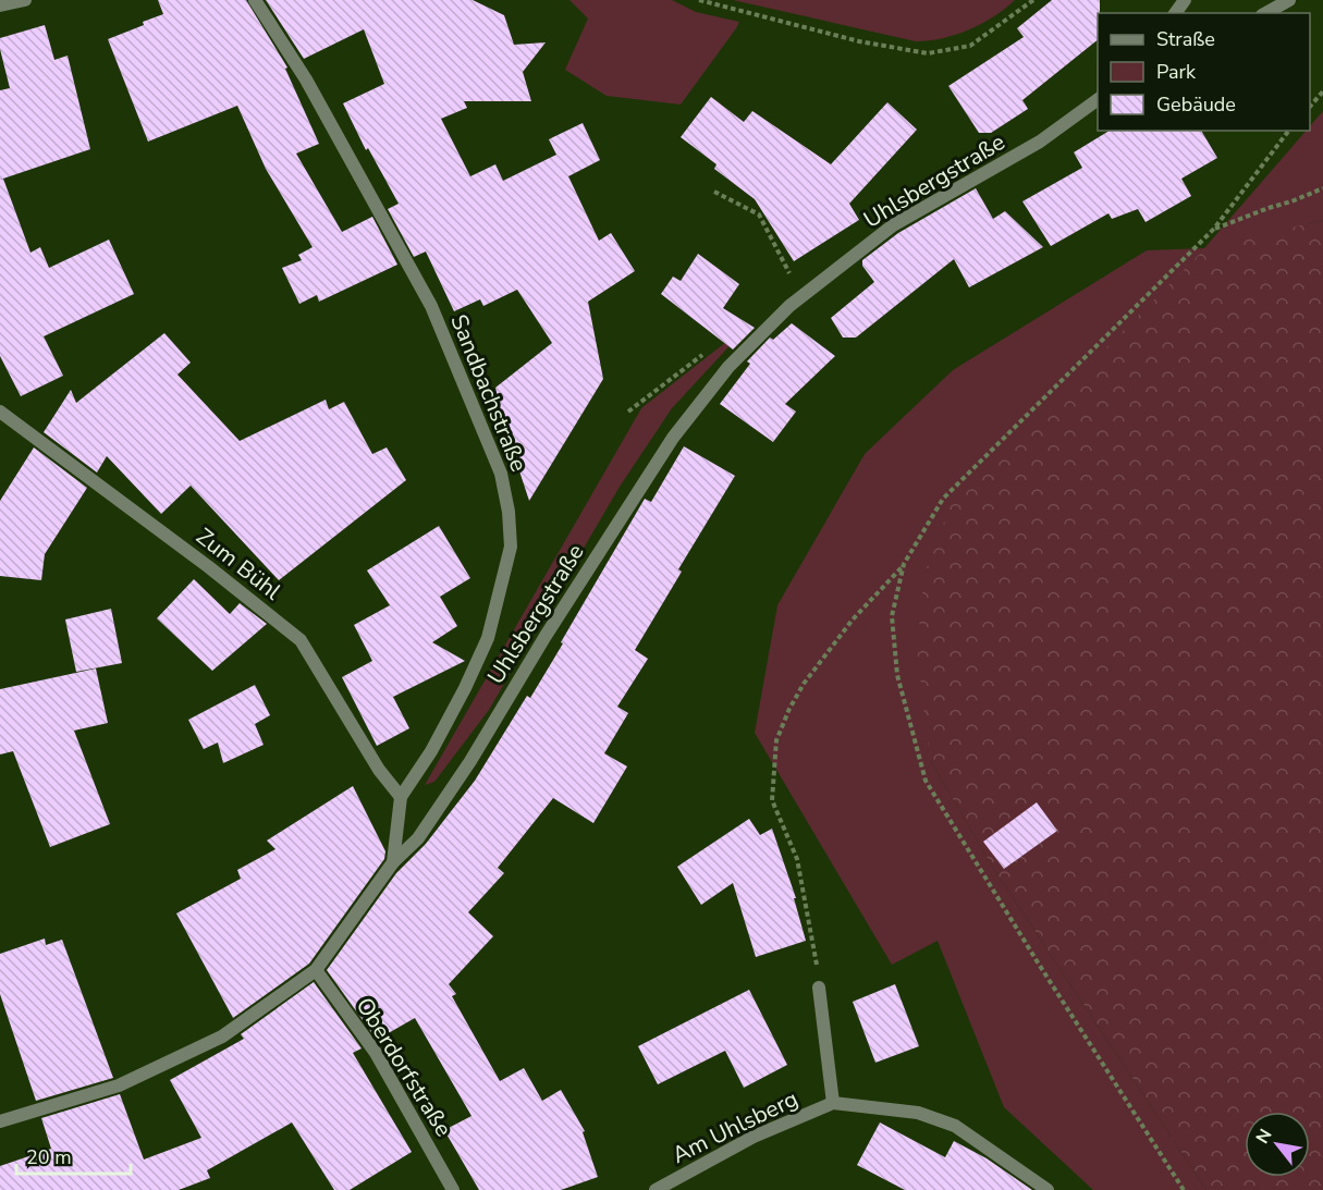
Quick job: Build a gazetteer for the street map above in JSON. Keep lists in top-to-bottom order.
{
  "streets": {
    "street": [
      "Uhlsbergstraße",
      "Sandbachstraße",
      "Zum Bühl",
      "Oberdorfstraße",
      "Am Uhlsberg"
    ]
  },
  "crossings": [
    ["Uhlsbergstraße", "Sandbachstraße"],
    ["Uhlsbergstraße", "Oberdorfstraße"],
    ["Sandbachstraße", "Zum Bühl"]
  ],
  "legend": ["Straße", "Park", "Gebäude"],
  "scale_bar": "20 m",
  "north": "top left"
}
